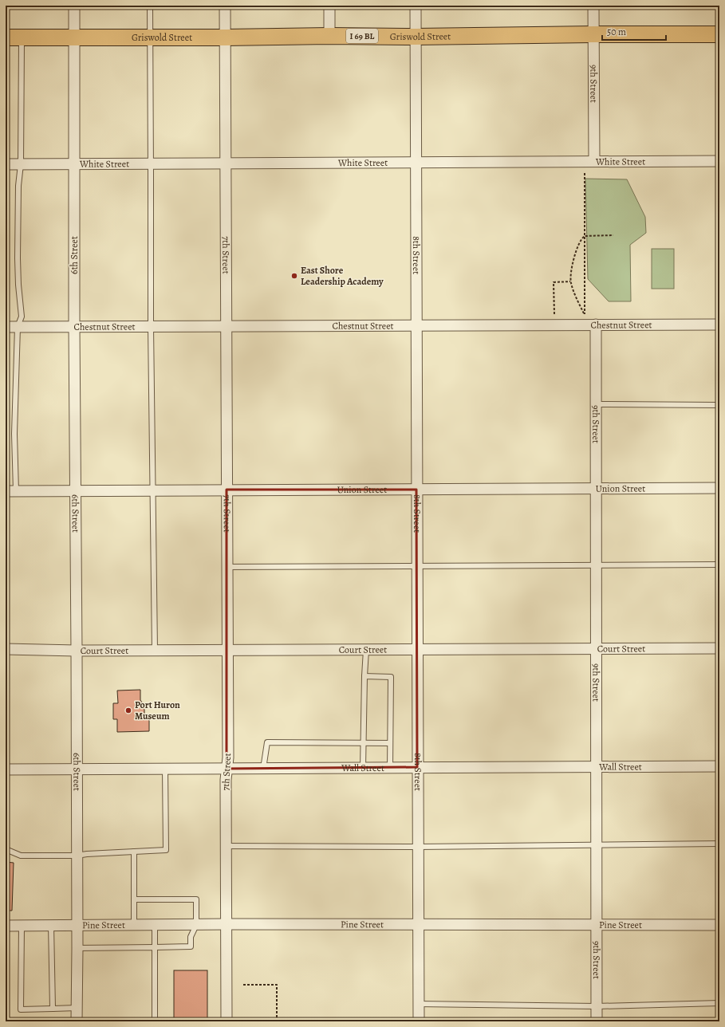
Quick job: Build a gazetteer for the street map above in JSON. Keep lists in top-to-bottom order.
{
  "streets": {
    "main road": ["I 69 BL", "Griswold Street"],
    "street": [
      "9th Street",
      "White Street",
      "6th Street",
      "7th Street",
      "8th Street",
      "Chestnut Street",
      "Union Street",
      "Court Street",
      "Wall Street",
      "Pine Street"
    ]
  },
  "crossings": [
    ["Griswold Street", "9th Street"],
    ["Griswold Street", "6th Street"],
    ["Griswold Street", "7th Street"],
    ["Griswold Street", "8th Street"],
    ["9th Street", "White Street"],
    ["9th Street", "Chestnut Street"],
    ["9th Street", "Union Street"],
    ["9th Street", "Court Street"],
    ["9th Street", "Wall Street"],
    ["9th Street", "Pine Street"],
    ["White Street", "6th Street"],
    ["White Street", "7th Street"],
    ["White Street", "8th Street"],
    ["6th Street", "Chestnut Street"],
    ["6th Street", "Union Street"],
    ["6th Street", "Court Street"],
    ["6th Street", "Wall Street"],
    ["6th Street", "Pine Street"],
    ["7th Street", "Chestnut Street"],
    ["7th Street", "Union Street"],
    ["7th Street", "Court Street"],
    ["7th Street", "Wall Street"],
    ["7th Street", "Pine Street"],
    ["8th Street", "Chestnut Street"],
    ["8th Street", "Union Street"],
    ["8th Street", "Court Street"],
    ["8th Street", "Wall Street"],
    ["8th Street", "Pine Street"]
  ],
  "places": ["East Shore Leadership Academy", "Port Huron Museum"],
  "scale_bar": "50 m"
}
